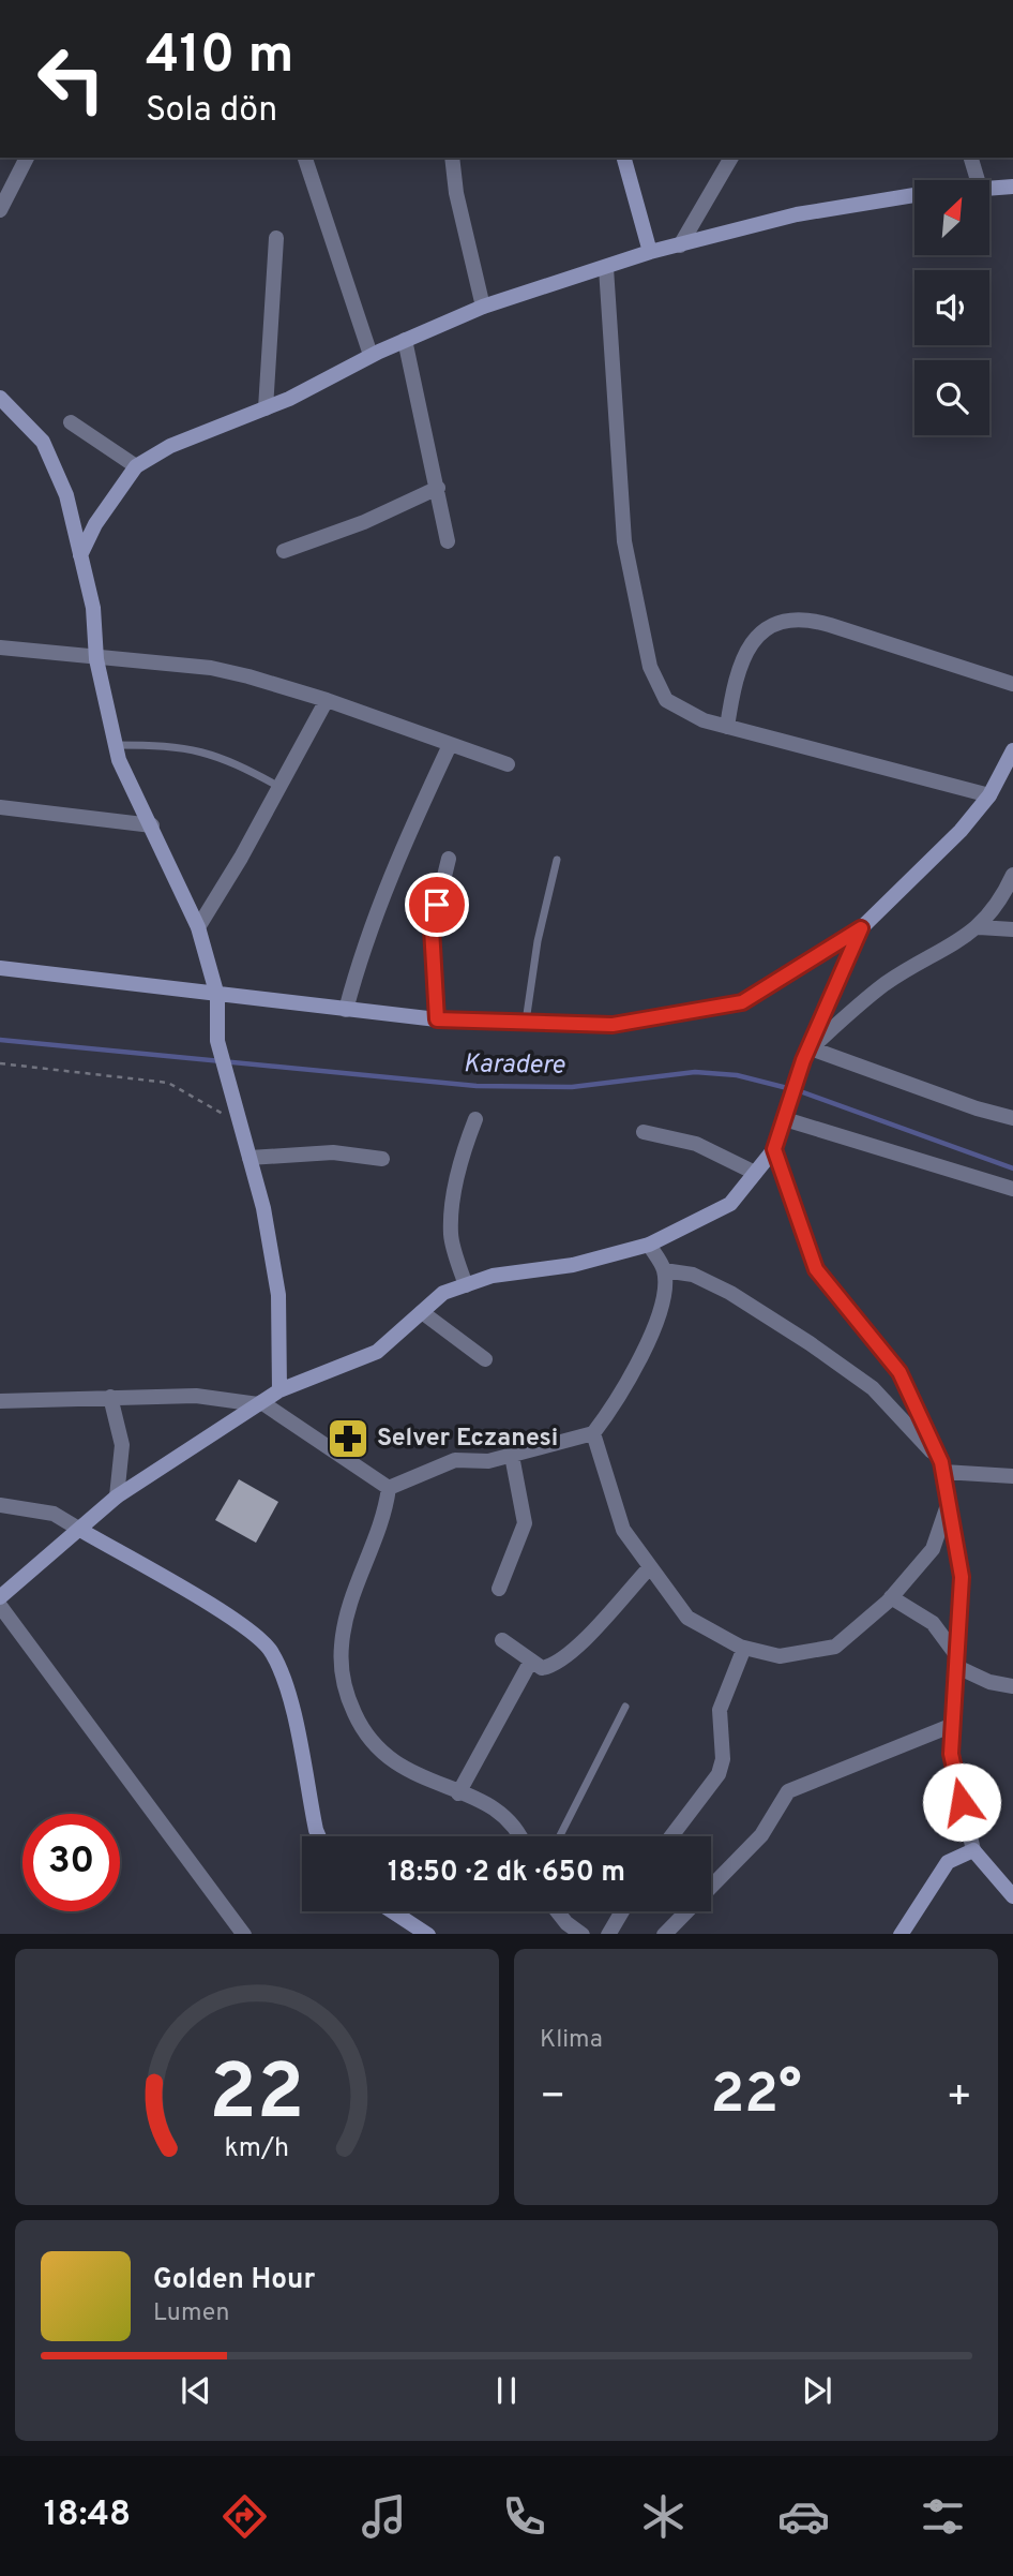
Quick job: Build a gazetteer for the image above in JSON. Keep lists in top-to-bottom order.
{
  "water": ["Karadere"],
  "places": {
    "pharmacy": ["Selver Eczanesi"]
  },
  "north": "top right",
  "page": {
    "turn": ["410 m", "Sola dön"],
    "limit": "30",
    "trip": "18:50 · 2 dk · 650 m",
    "tile": "Klima",
    "heat": ["−", "22°", "+"],
    "song": ["Golden Hour", "Lumen"],
    "tabs": "18:48",
    "gauge": ["22", "km/h"]
  }
}
